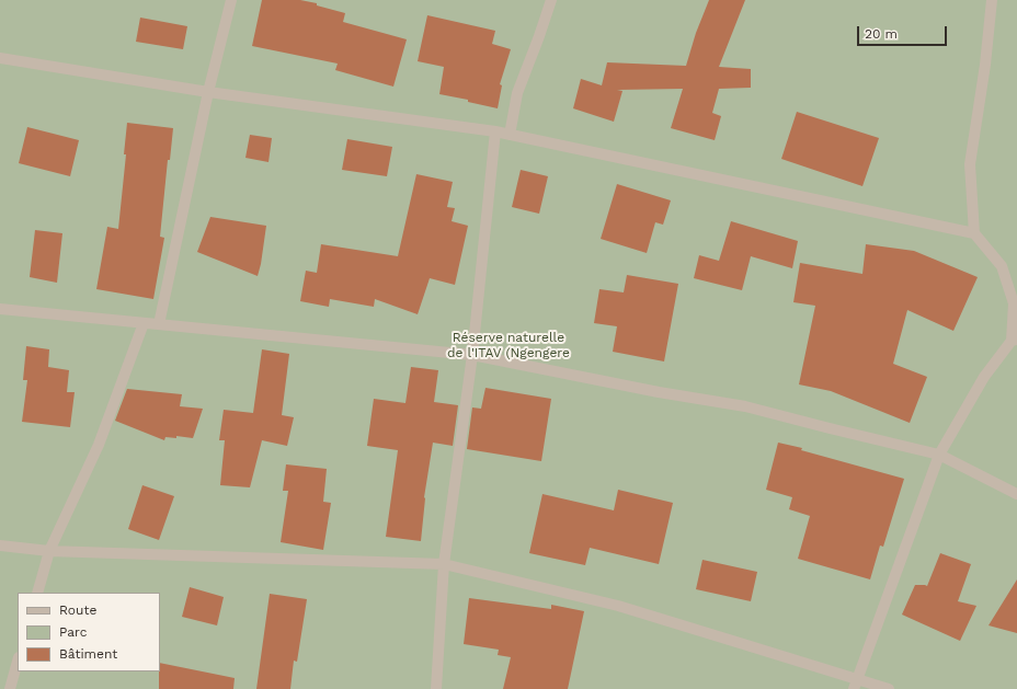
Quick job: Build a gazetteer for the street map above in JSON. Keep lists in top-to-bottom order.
{
  "parks": ["Réserve naturelle de l'ITAV (Ngengere"],
  "legend": ["Route", "Parc", "Bâtiment"],
  "scale_bar": "20 m"
}
